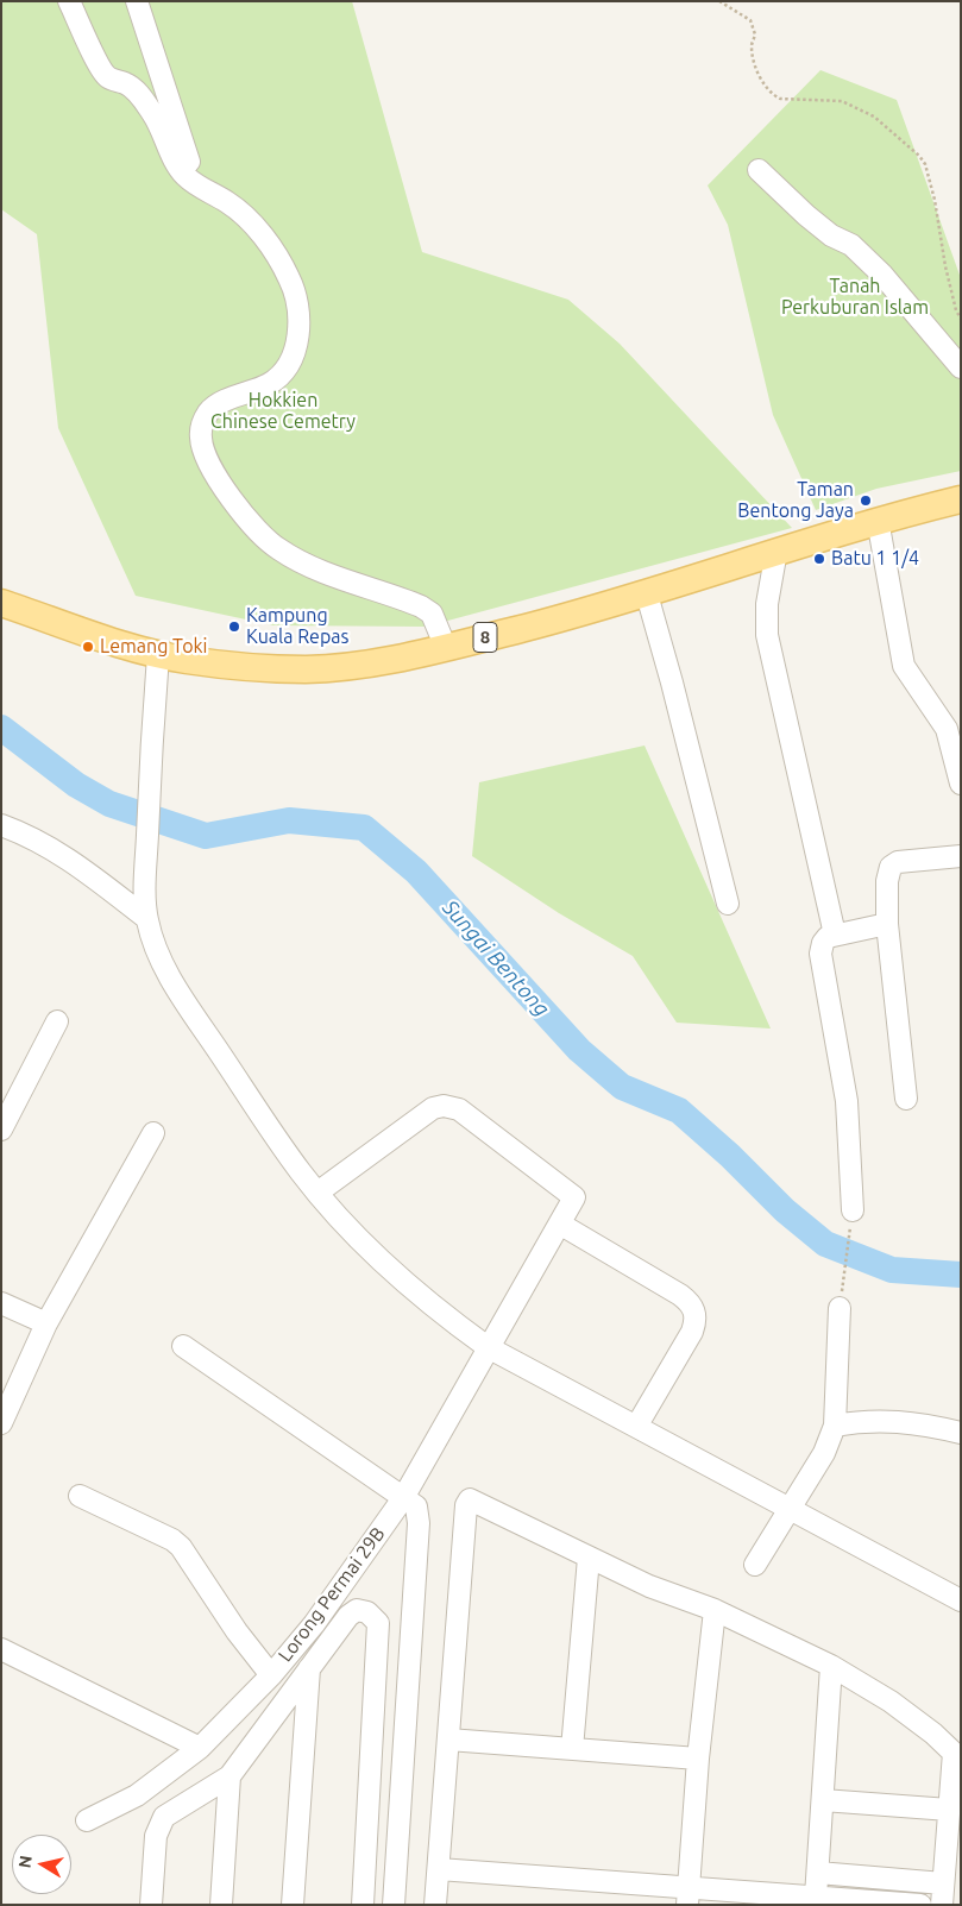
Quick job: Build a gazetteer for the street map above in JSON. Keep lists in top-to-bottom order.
{
  "streets": {
    "main road": ["8"],
    "street": ["Lorong Permai 29B"]
  },
  "water": ["Sungai Bentong"],
  "parks": ["Tanah Perkuburan Islam", "Hokkien Chinese Cemetry"],
  "places": [
    "Taman Bentong Jaya",
    "Batu 1 1/4",
    "Kampung Kuala Repas",
    "Lemang Toki"
  ],
  "north": "left"
}
